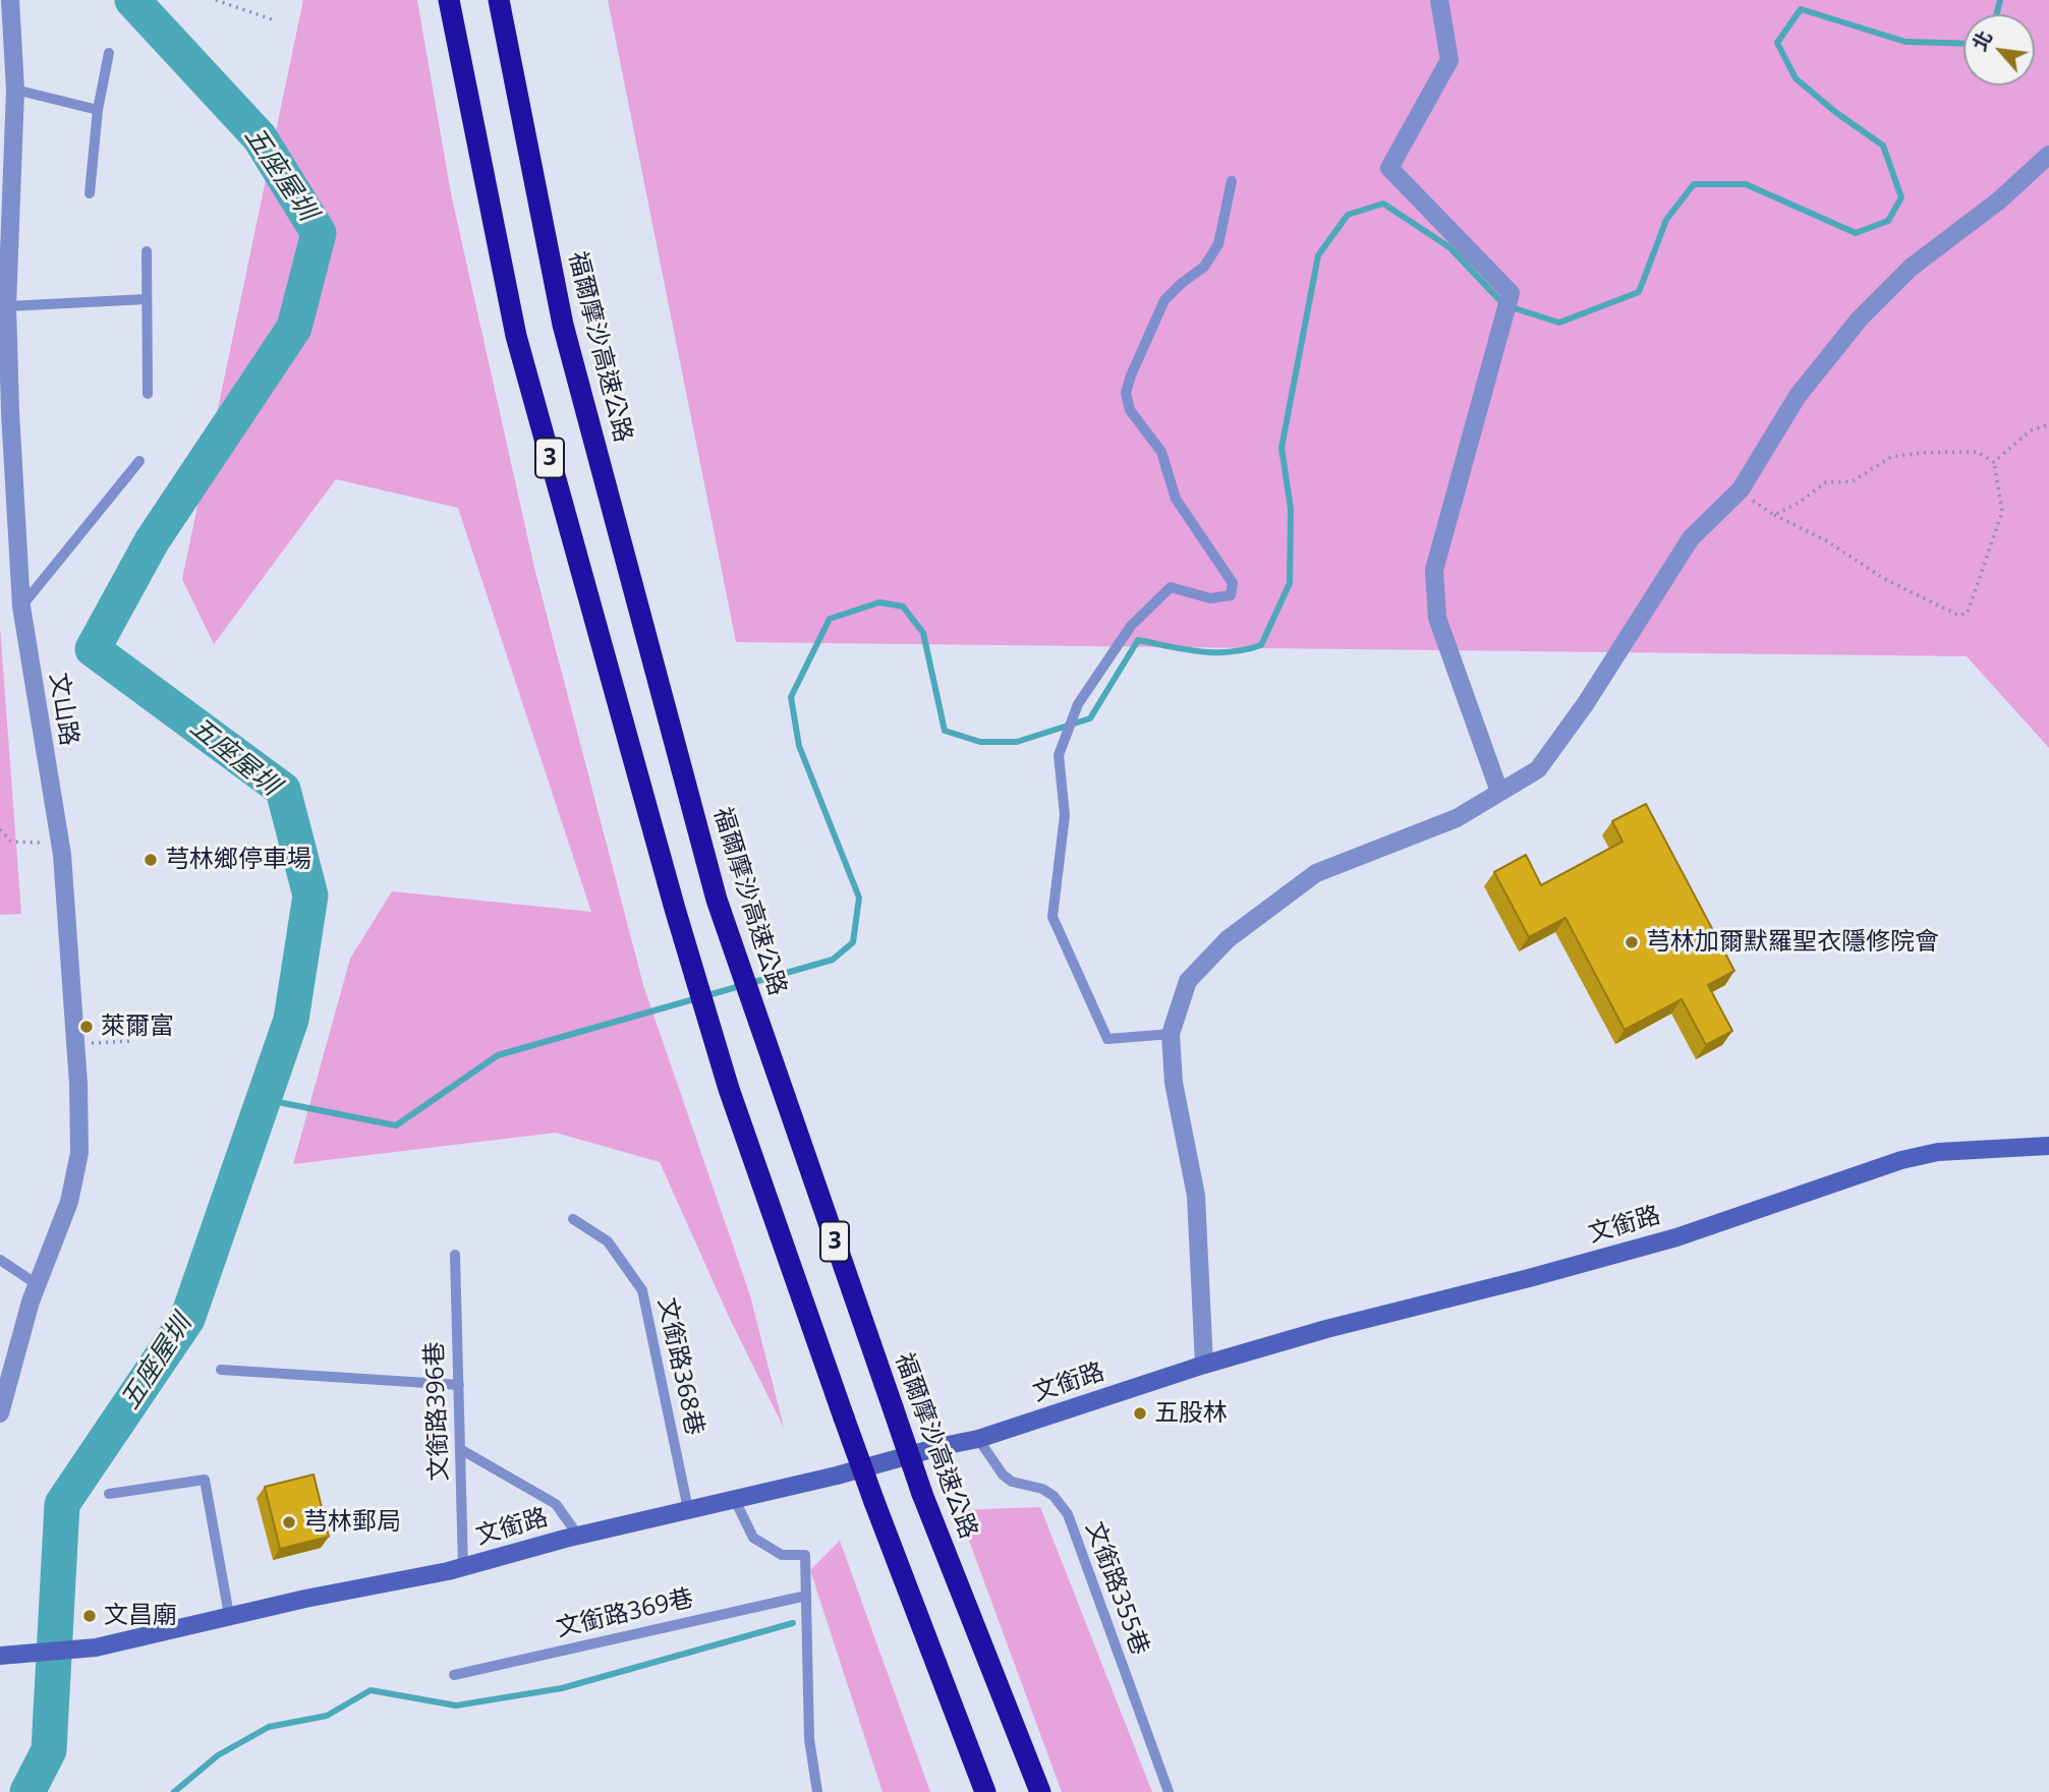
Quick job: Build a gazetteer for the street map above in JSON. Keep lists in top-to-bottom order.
{
  "streets": {
    "highway": ["福爾摩沙高速公路", "3"],
    "main road": ["文銜路"],
    "street": ["文山路"],
    "lane": [
      "文銜路368巷",
      "文銜路396巷",
      "文銜路355巷",
      "文銜路369巷"
    ]
  },
  "crossings": [
    ["文銜路", "文銜路368巷"],
    ["文銜路", "文銜路396巷"],
    ["文銜路", "文銜路355巷"]
  ],
  "water": ["五座屋圳"],
  "places": [
    "芎林鄉停車場",
    "芎林加爾默羅聖衣隱修院會",
    "萊爾富",
    "五股林",
    "芎林郵局",
    "文昌廟"
  ],
  "north": "top left"
}
